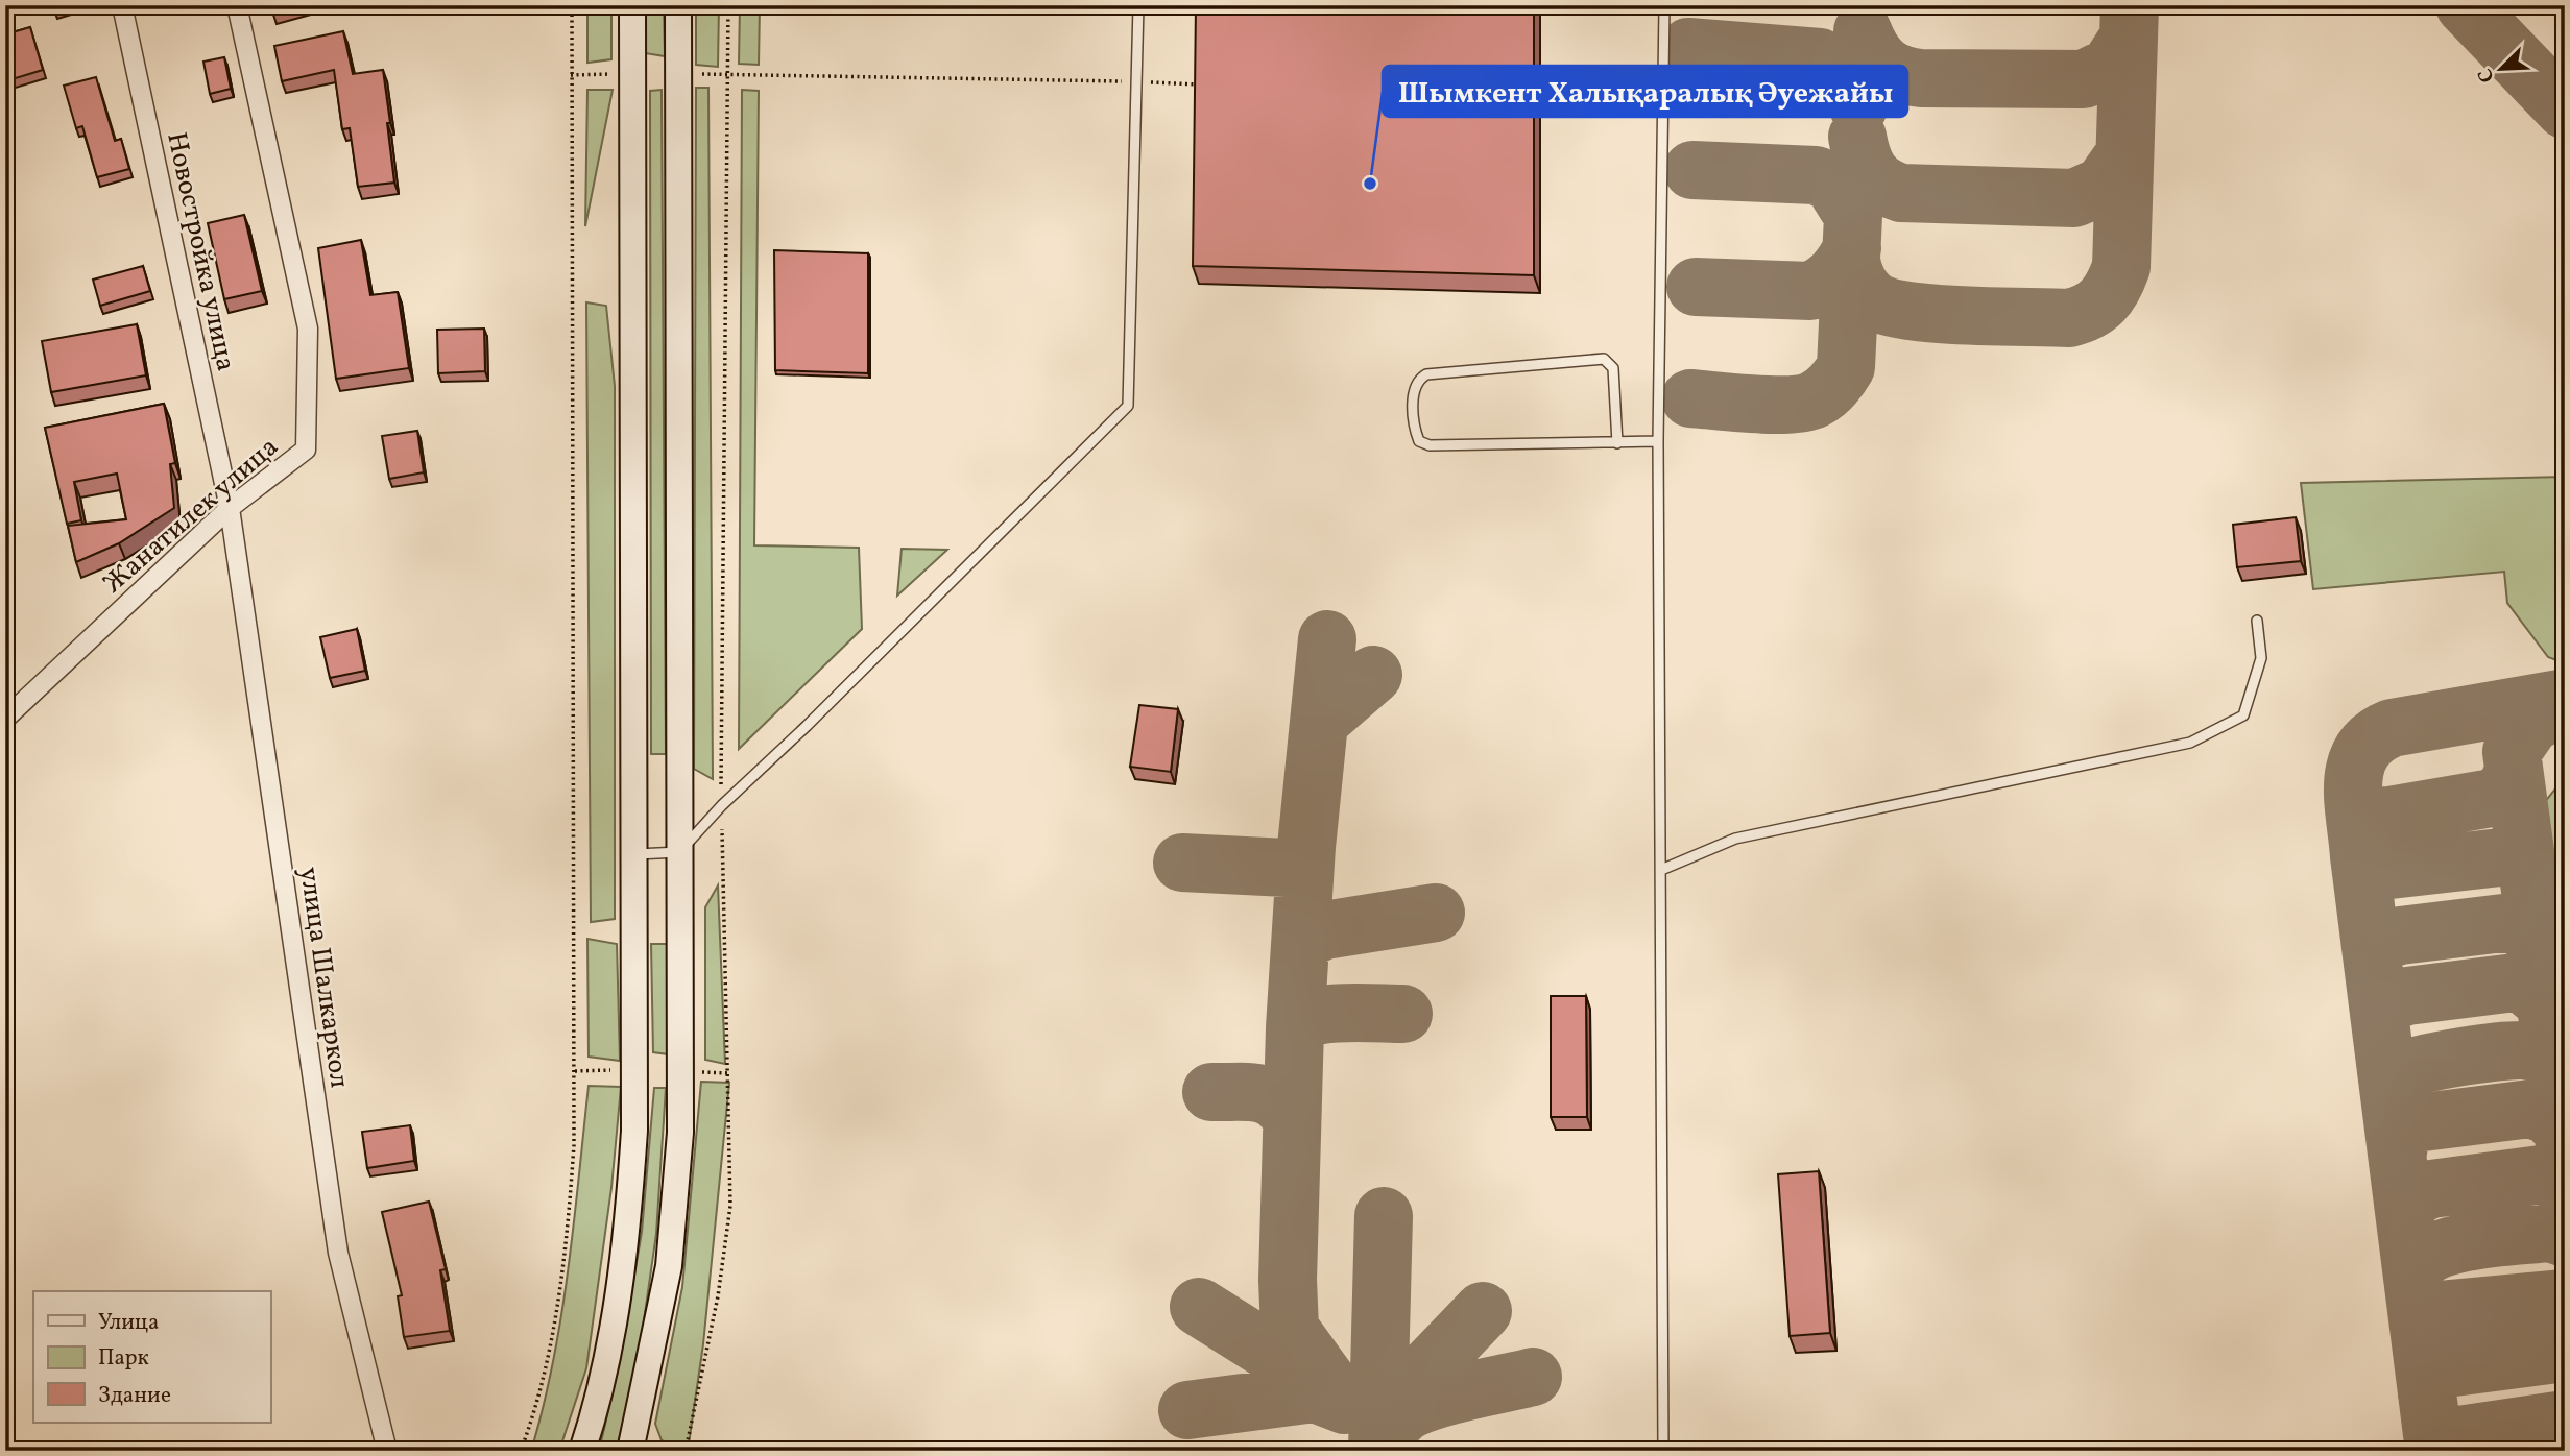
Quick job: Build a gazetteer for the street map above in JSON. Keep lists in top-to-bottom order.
{
  "streets": {
    "street": ["Новостройка улица", "Жанатилек улица", "улица Шалкаркол"]
  },
  "crossings": [
    ["Новостройка улица", "Жанатилек улица"],
    ["Новостройка улица", "улица Шалкаркол"],
    ["Жанатилек улица", "улица Шалкаркол"]
  ],
  "places": ["Шымкент Халықаралық Әуежайы"],
  "legend": ["Улица", "Парк", "Здание"],
  "north": "bottom left"
}
